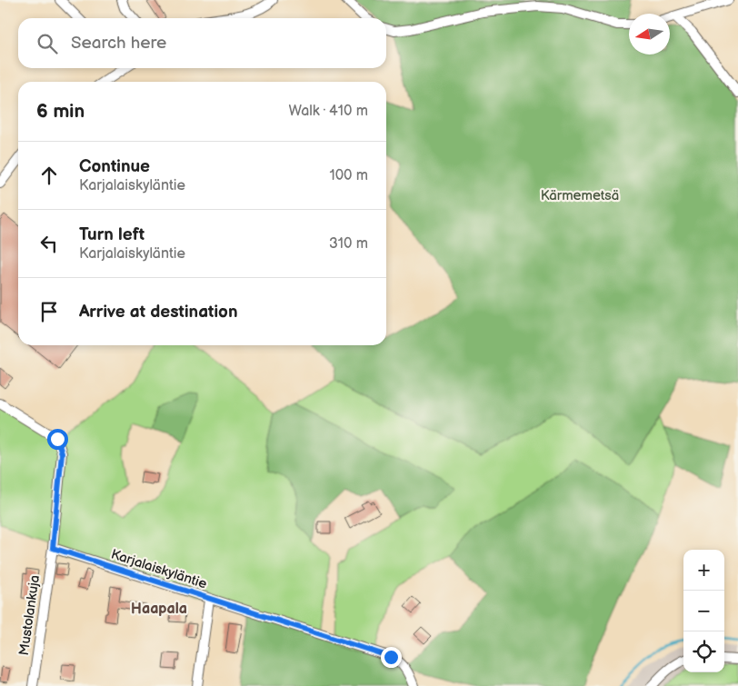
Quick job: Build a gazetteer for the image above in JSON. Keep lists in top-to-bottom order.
{
  "streets": {
    "street": ["Karjalaiskyläntie", "Mustolankuja"]
  },
  "crossings": [
    ["Karjalaiskyläntie", "Mustolankuja"]
  ],
  "districts": ["Haapala"],
  "parks": ["Kärmemetsä"],
  "north": "left",
  "page": {
    "search": "Search here",
    "heading": ["6 min", "Walk · 410 m"],
    "list": [
      ["Continue", "Karjalaiskyläntie", "100 m"],
      ["Turn left", "Karjalaiskyläntie", "310 m"],
      "Arrive at destination"
    ],
    "map_buttons": ["+", "−"]
  }
}
